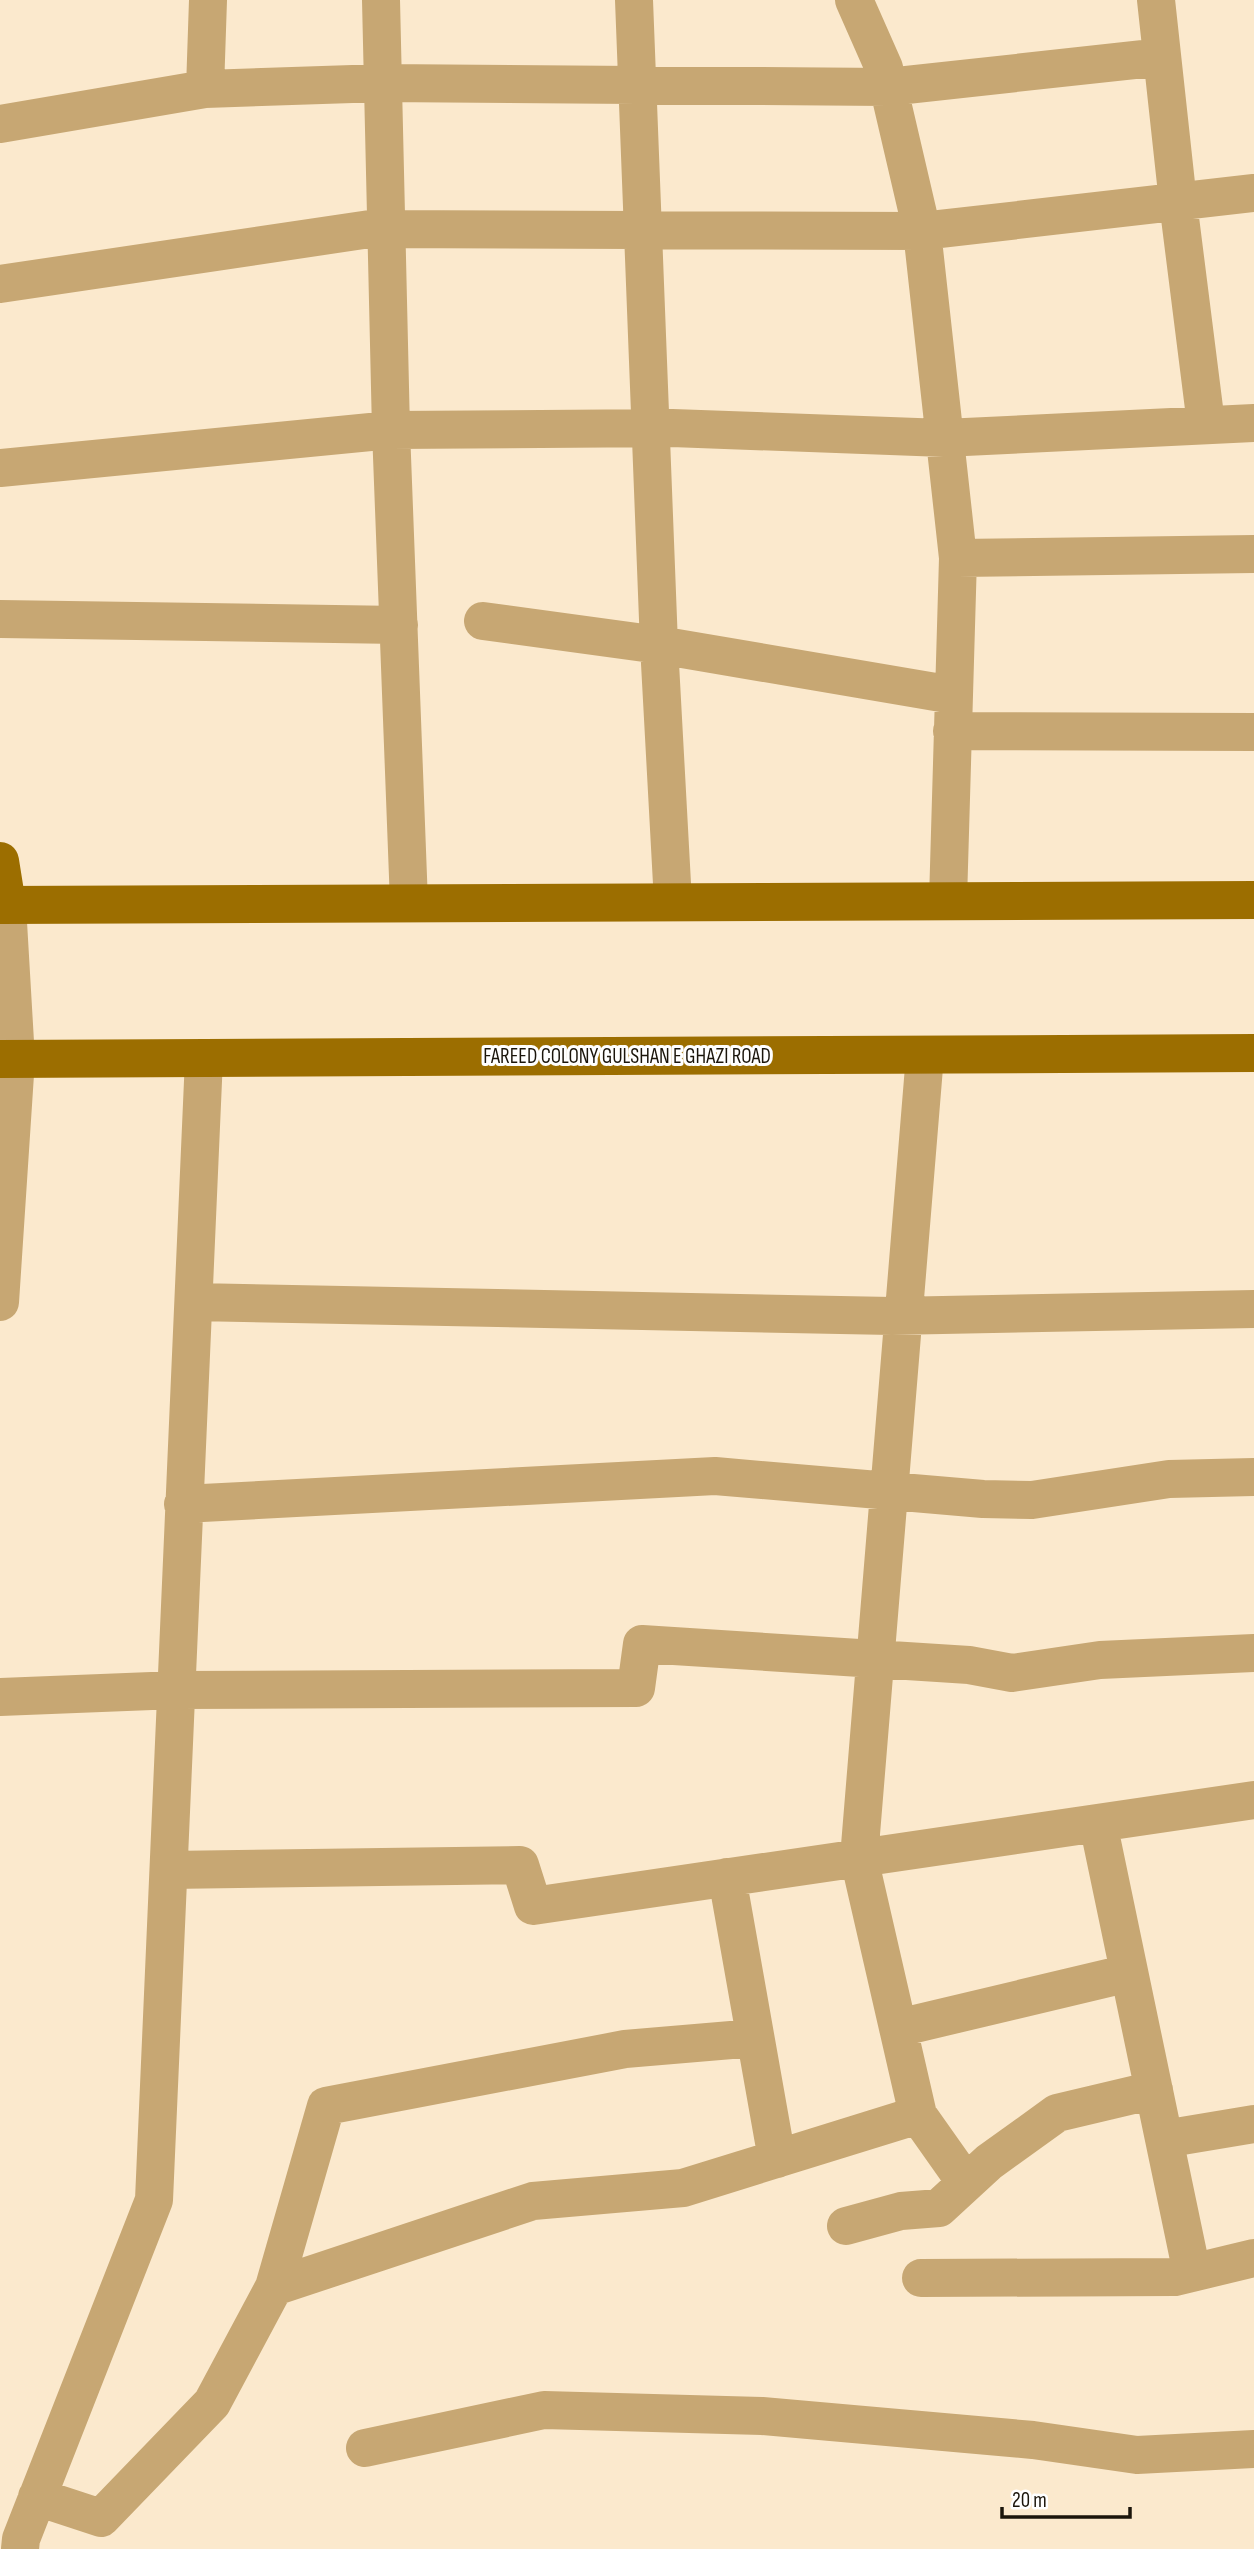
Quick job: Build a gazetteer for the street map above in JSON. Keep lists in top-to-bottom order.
{
  "streets": {
    "main road": ["FAREED COLONY GULSHAN E GHAZI ROAD"]
  },
  "scale_bar": "20 m"
}
